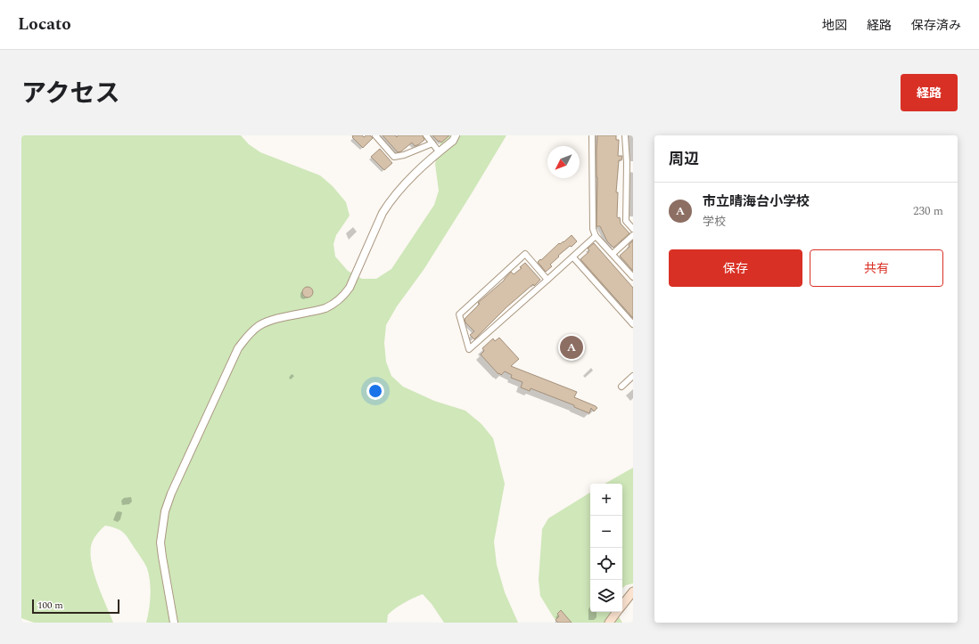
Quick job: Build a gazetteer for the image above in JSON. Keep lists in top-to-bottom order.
{
  "scale_bar": "100 m",
  "north": "bottom left",
  "page": {
    "header": "Locato",
    "nav": ["地図", "経路", "保存済み"],
    "title": "アクセス",
    "buttons": [
      "経路",
      ["保存", "共有"]
    ],
    "heading": "周辺",
    "list": [
      {
        "mark": "A",
        "name": "市立晴海台小学校",
        "note": "学校",
        "value": "230 m"
      }
    ],
    "pins": "A",
    "map_buttons": ["+", "−"],
    "scale": "100 m"
  }
}
